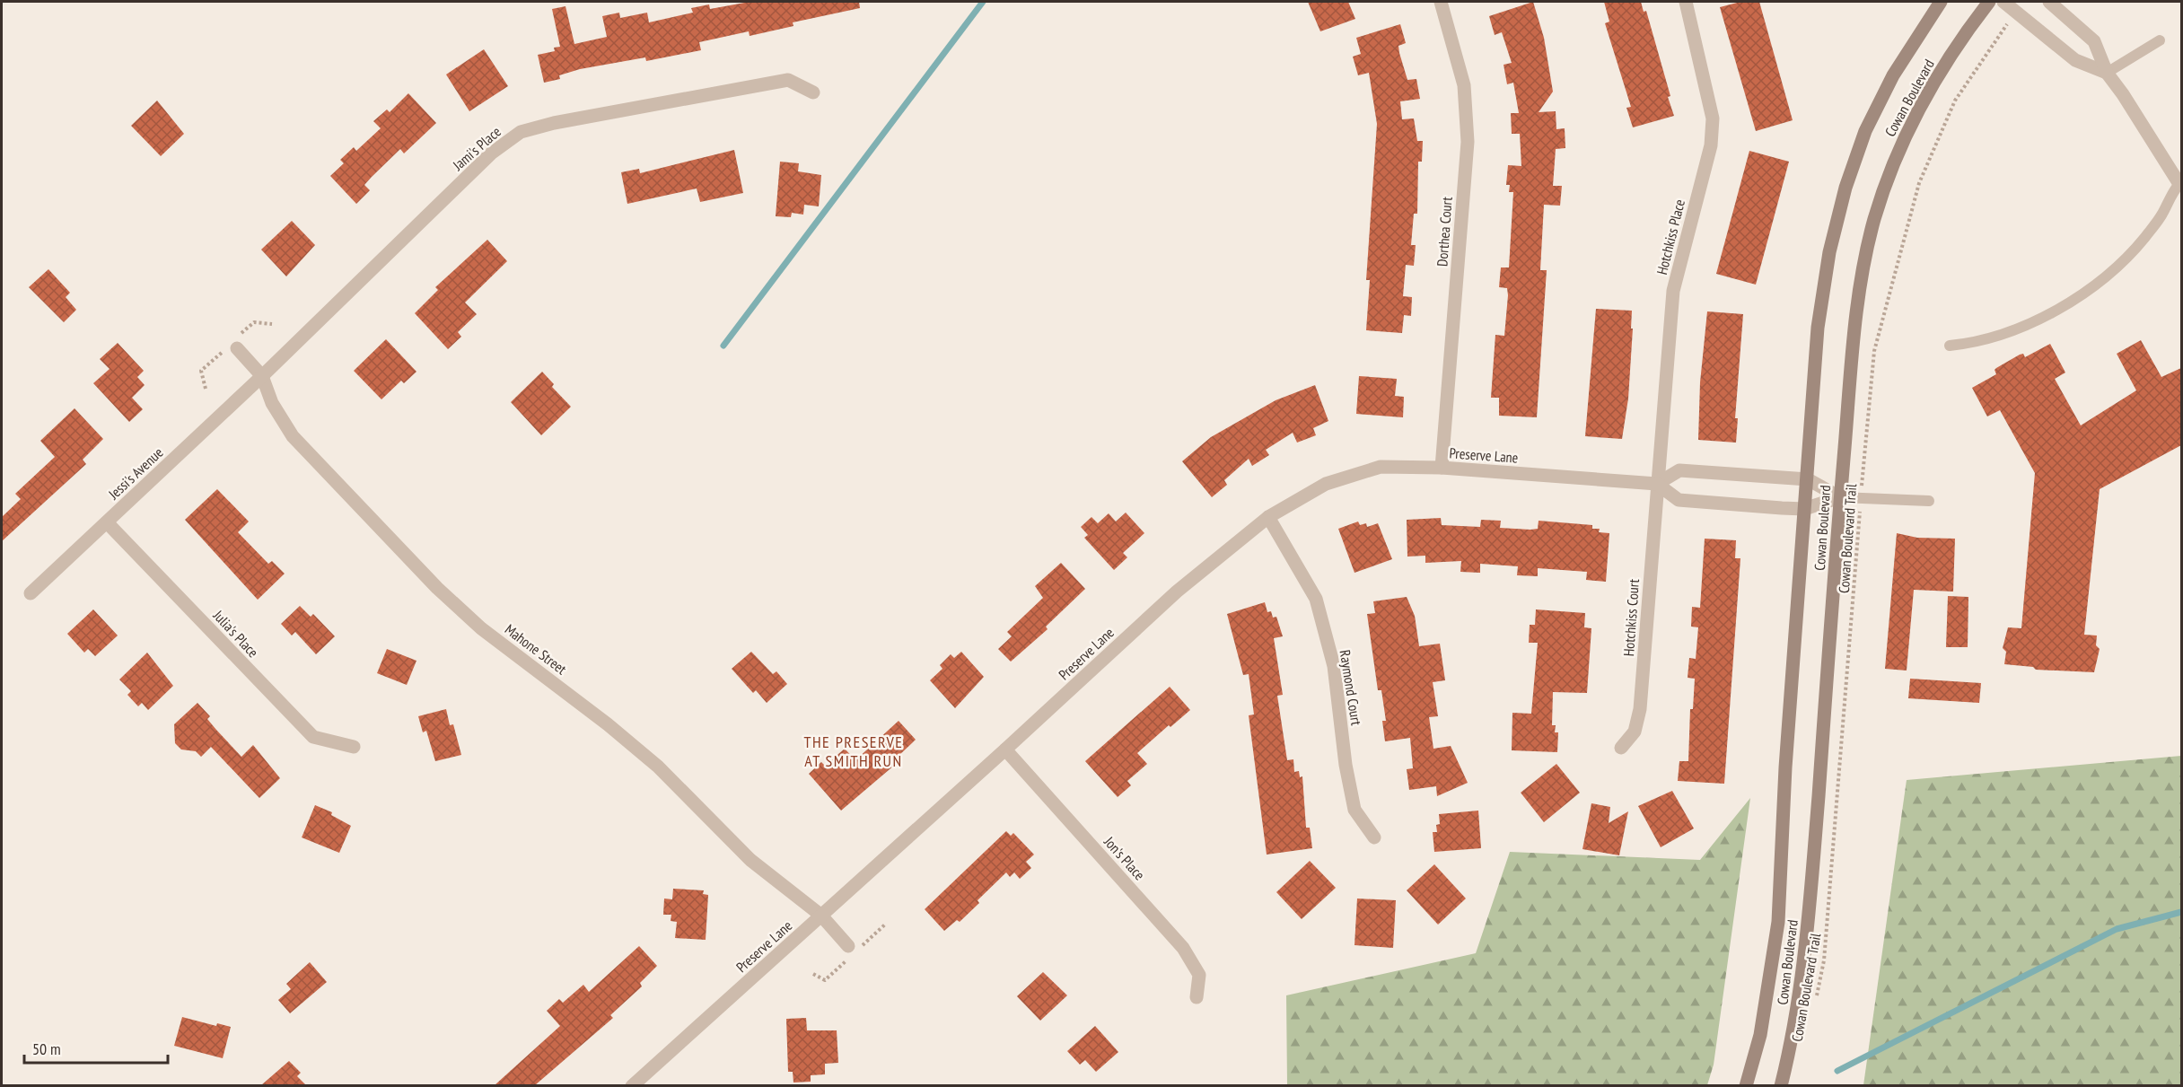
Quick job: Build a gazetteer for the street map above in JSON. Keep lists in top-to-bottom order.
{
  "streets": {
    "main road": ["Cowan Boulevard"],
    "street": [
      "Jami's Place",
      "Dorthea Court",
      "Hotchkiss Place",
      "Preserve Lane",
      "Jessi's Avenue",
      "Hotchkiss Court",
      "Julia's Place",
      "Mahone Street",
      "Raymond Court",
      "Jon's Place"
    ],
    "path": ["Cowan Boulevard Trail"]
  },
  "crossings": [
    ["Jami's Place", "Jessi's Avenue"],
    ["Jami's Place", "Mahone Street"],
    ["Dorthea Court", "Preserve Lane"],
    ["Hotchkiss Place", "Preserve Lane"],
    ["Hotchkiss Place", "Hotchkiss Court"],
    ["Preserve Lane", "Hotchkiss Court"],
    ["Preserve Lane", "Mahone Street"],
    ["Preserve Lane", "Raymond Court"],
    ["Preserve Lane", "Jon's Place"],
    ["Jessi's Avenue", "Julia's Place"],
    ["Jessi's Avenue", "Mahone Street"]
  ],
  "districts": ["THE PRESERVE AT SMITH RUN"],
  "scale_bar": "50 m"
}
